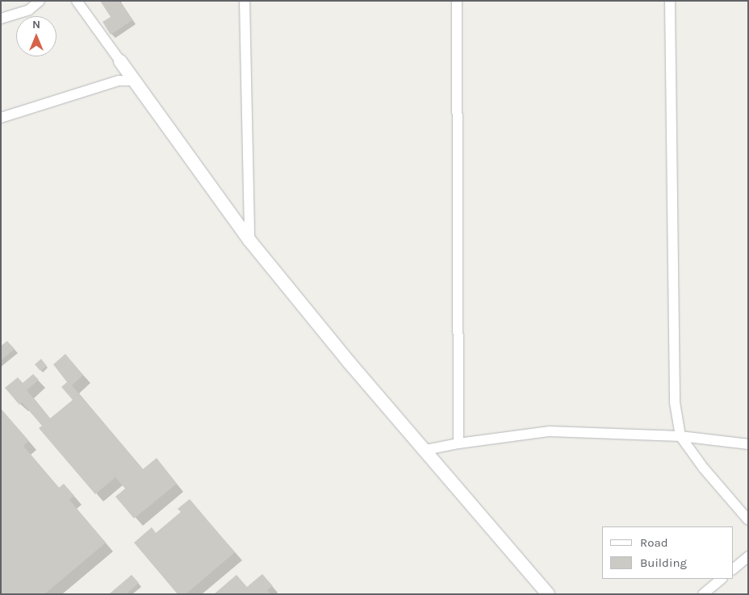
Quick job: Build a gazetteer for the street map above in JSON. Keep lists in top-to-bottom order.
{
  "legend": ["Road", "Building"],
  "north": "top"
}
